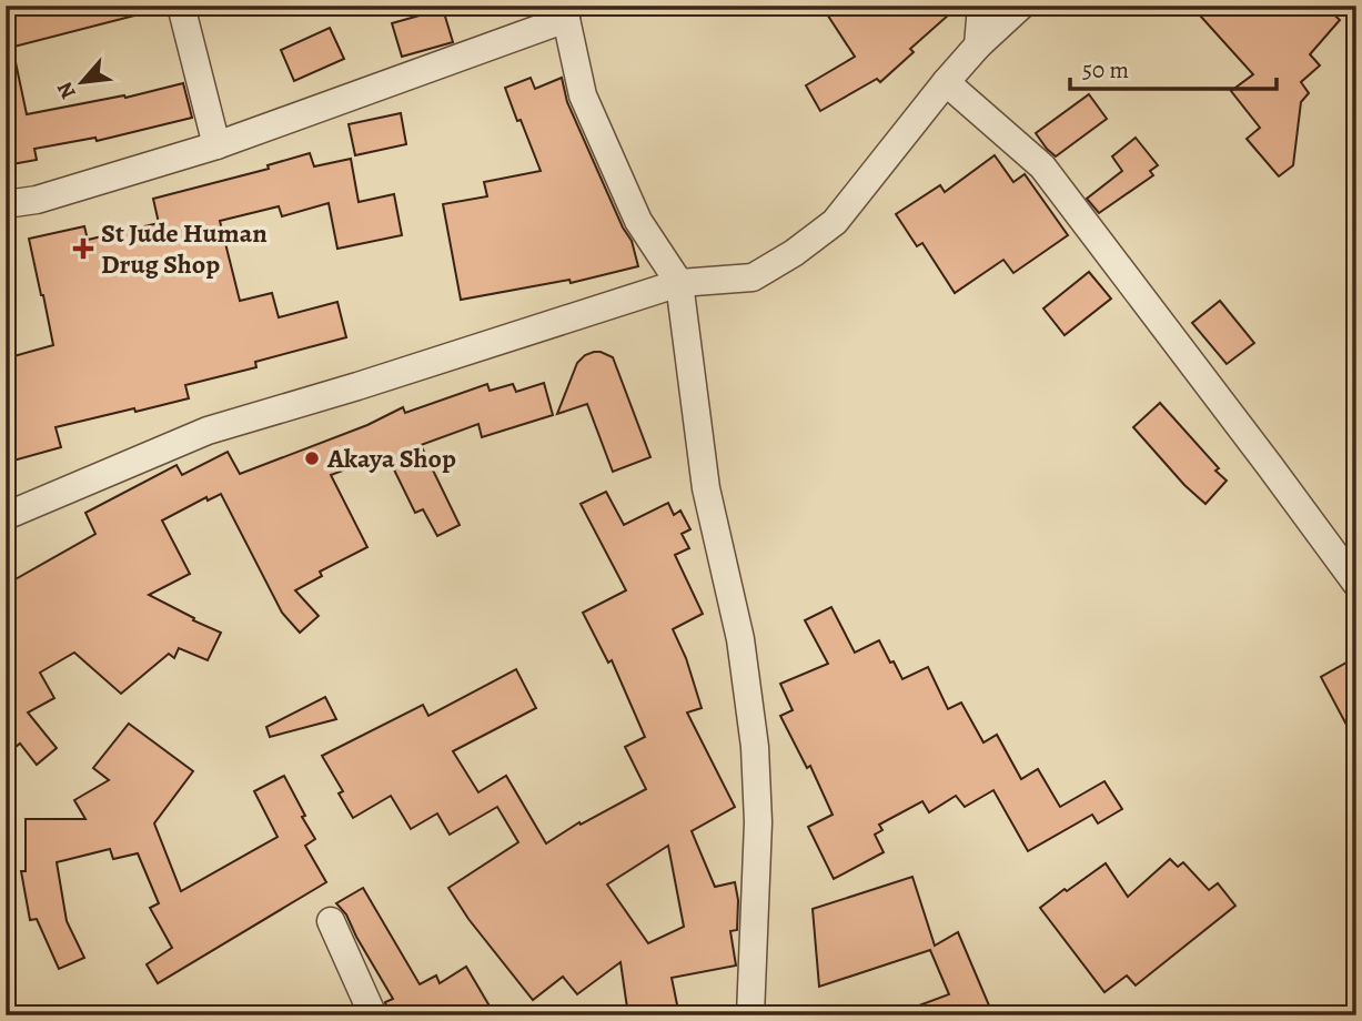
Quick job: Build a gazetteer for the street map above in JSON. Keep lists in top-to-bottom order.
{
  "places": {
    "health": ["St Jude Human Drug Shop"],
    "other": ["Akaya Shop"]
  },
  "scale_bar": "50 m",
  "north": "bottom left"
}
